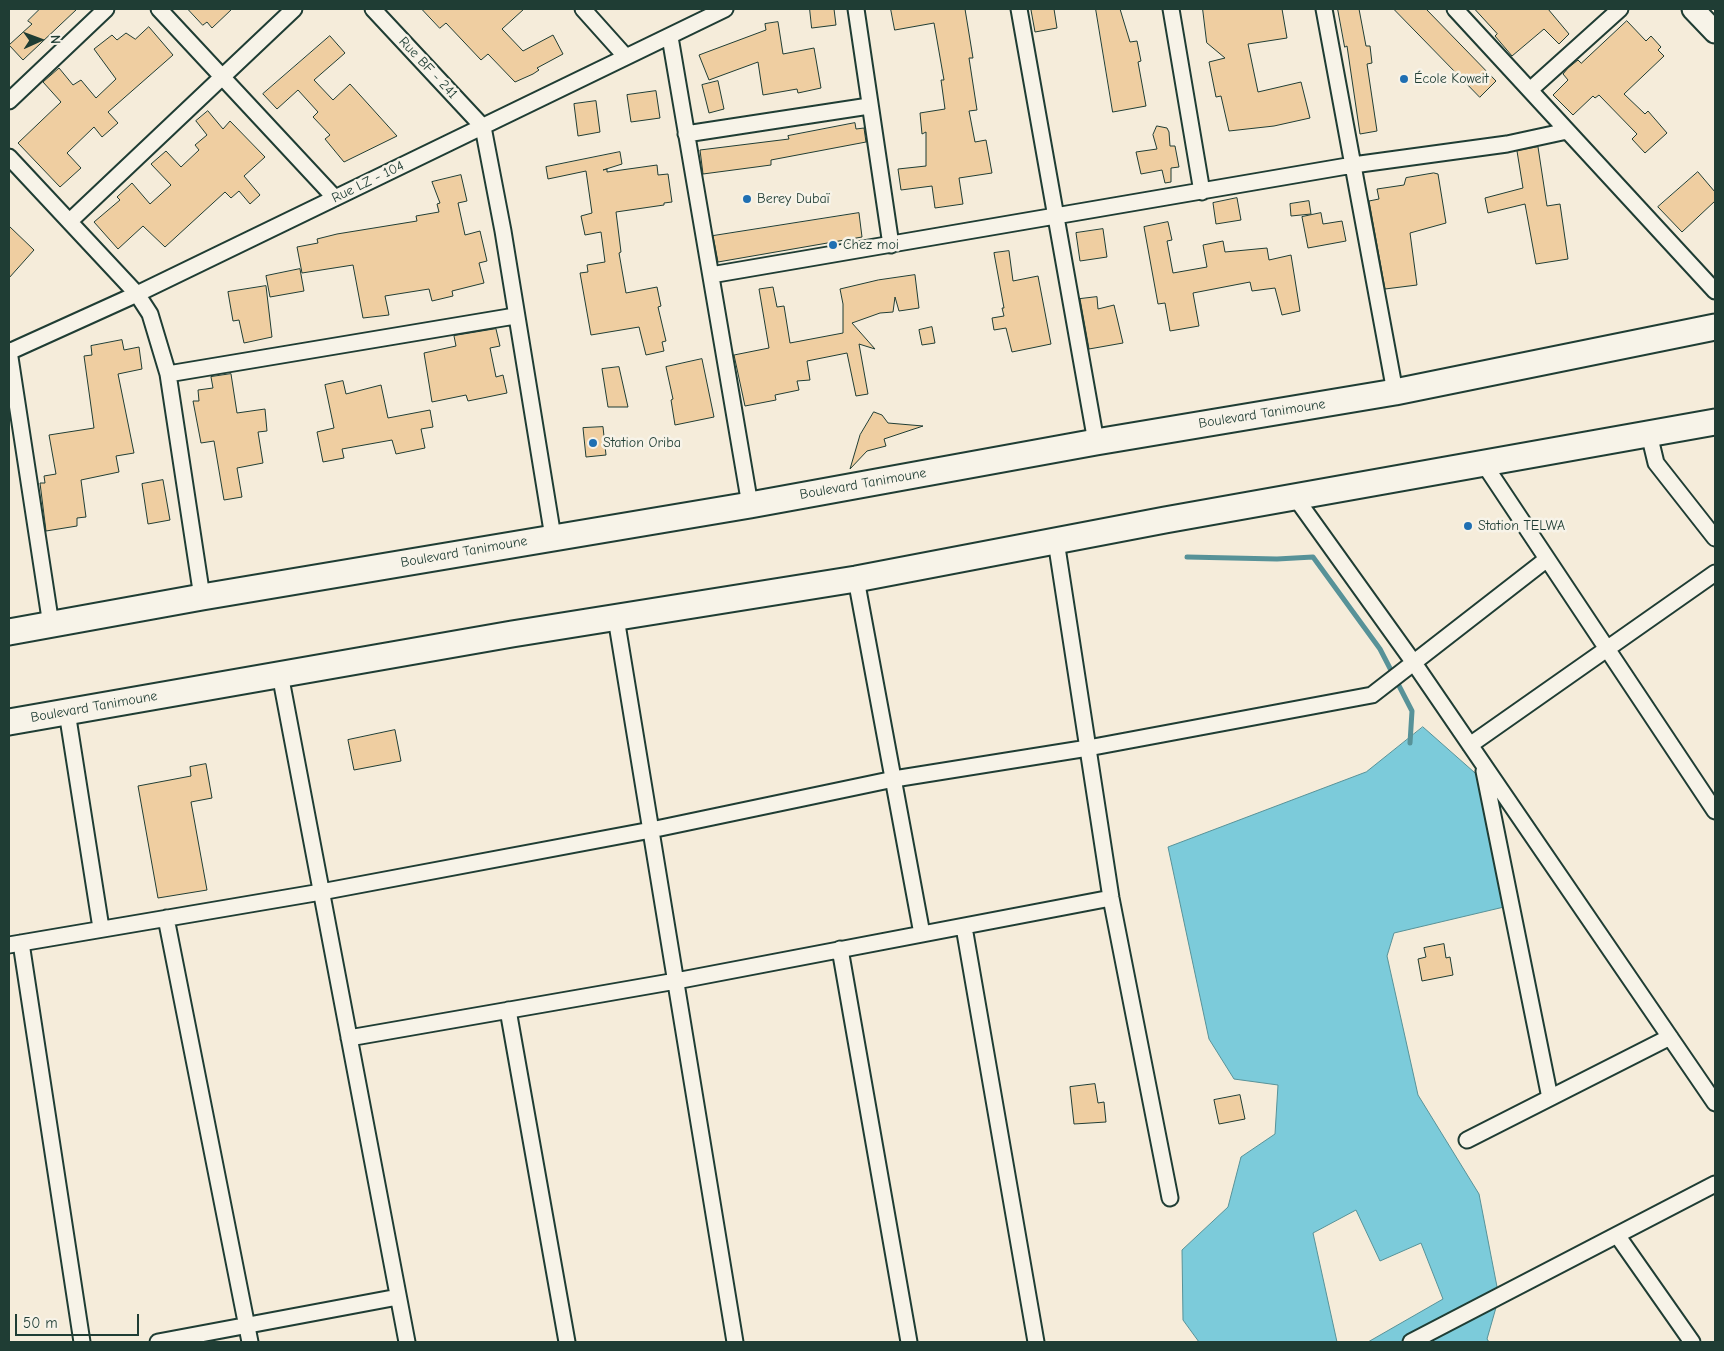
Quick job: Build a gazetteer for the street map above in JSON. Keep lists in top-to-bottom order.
{
  "streets": {
    "main road": ["Boulevard Tanimoune"],
    "street": ["Rue BF - 241", "Rue LZ - 104"]
  },
  "crossings": [
    ["Rue BF - 241", "Rue LZ - 104"]
  ],
  "places": [
    "École Koweit",
    "Berey Dubaï",
    "Chez moi",
    "Station Oriba",
    "Station TELWA"
  ],
  "scale_bar": "50 m",
  "north": "right"
}
